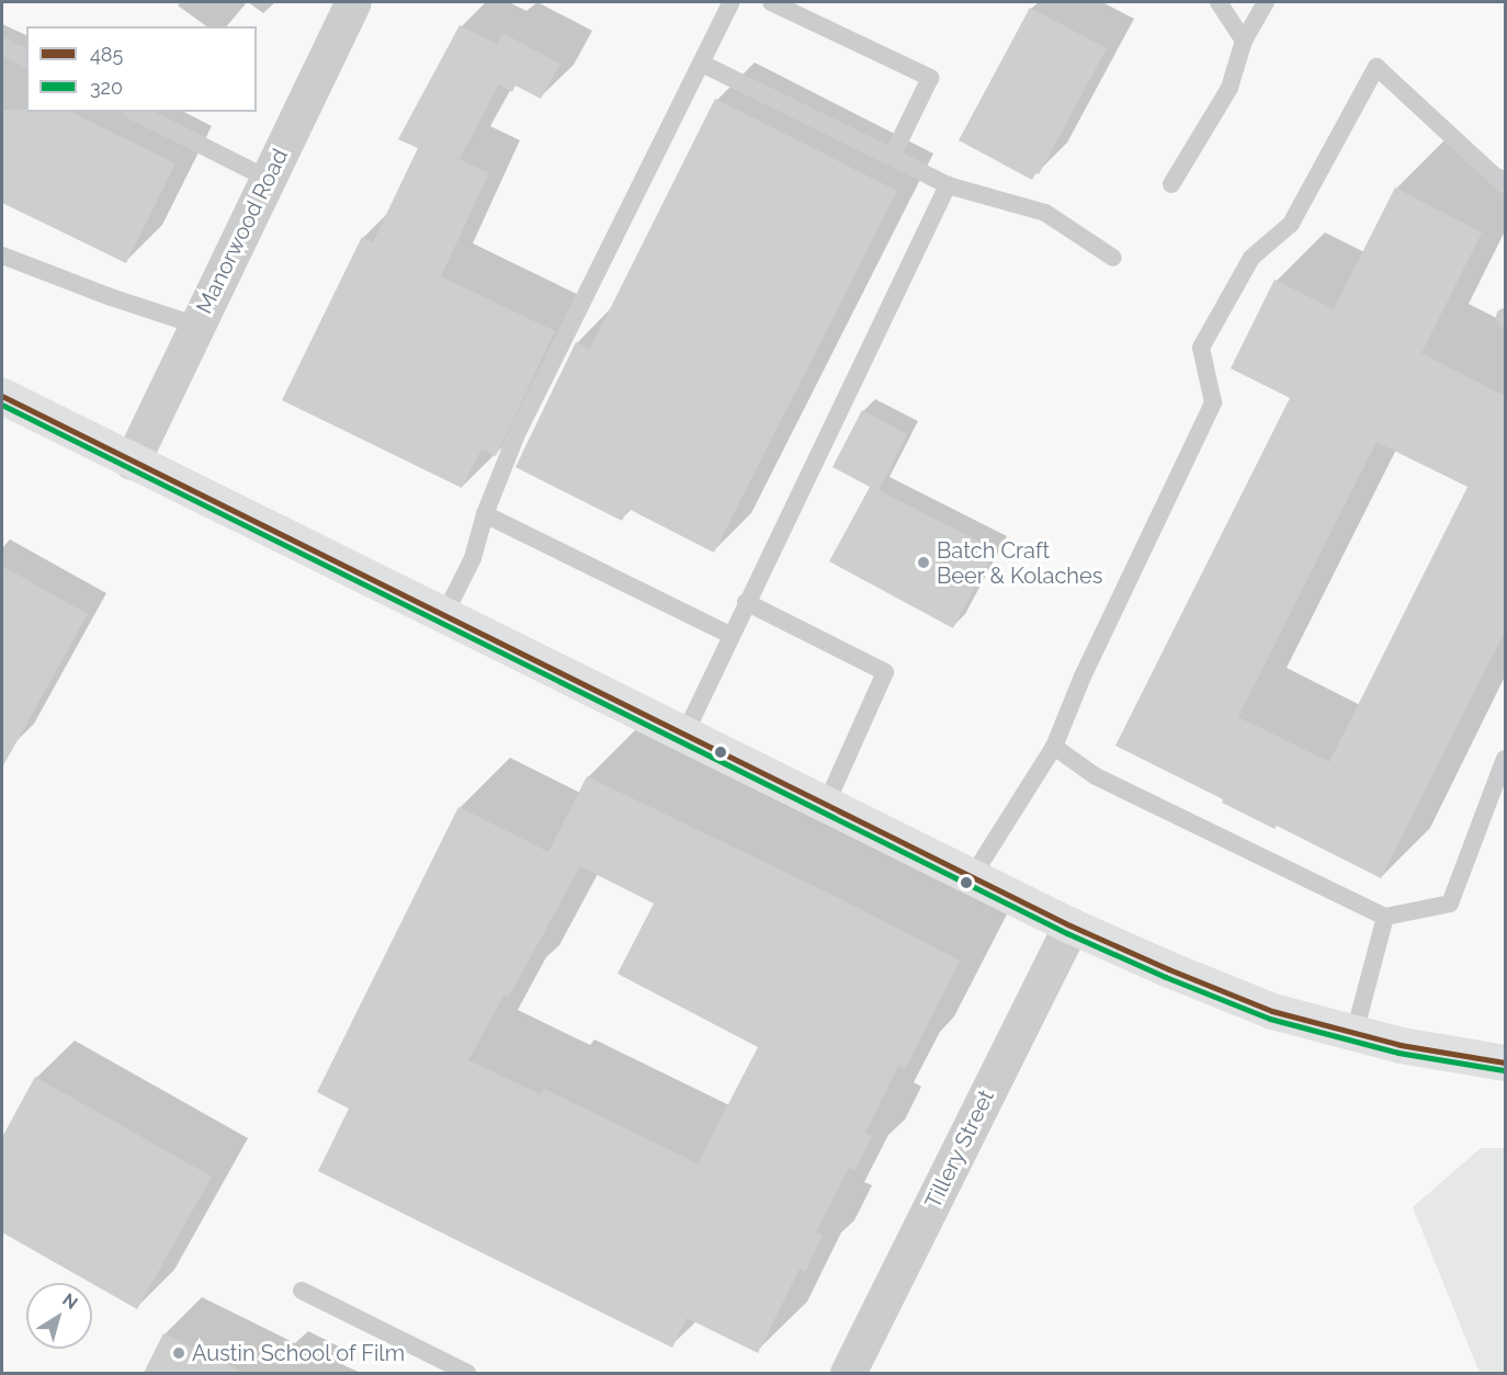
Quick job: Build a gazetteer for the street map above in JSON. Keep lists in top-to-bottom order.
{
  "streets": {
    "street": ["Manorwood Road", "Tillery Street"]
  },
  "places": ["Batch Craft Beer & Kolaches", "Austin School of Film"],
  "lines": ["transit line 485", "transit line 320"],
  "legend": ["485", "320"],
  "north": "top right"
}
